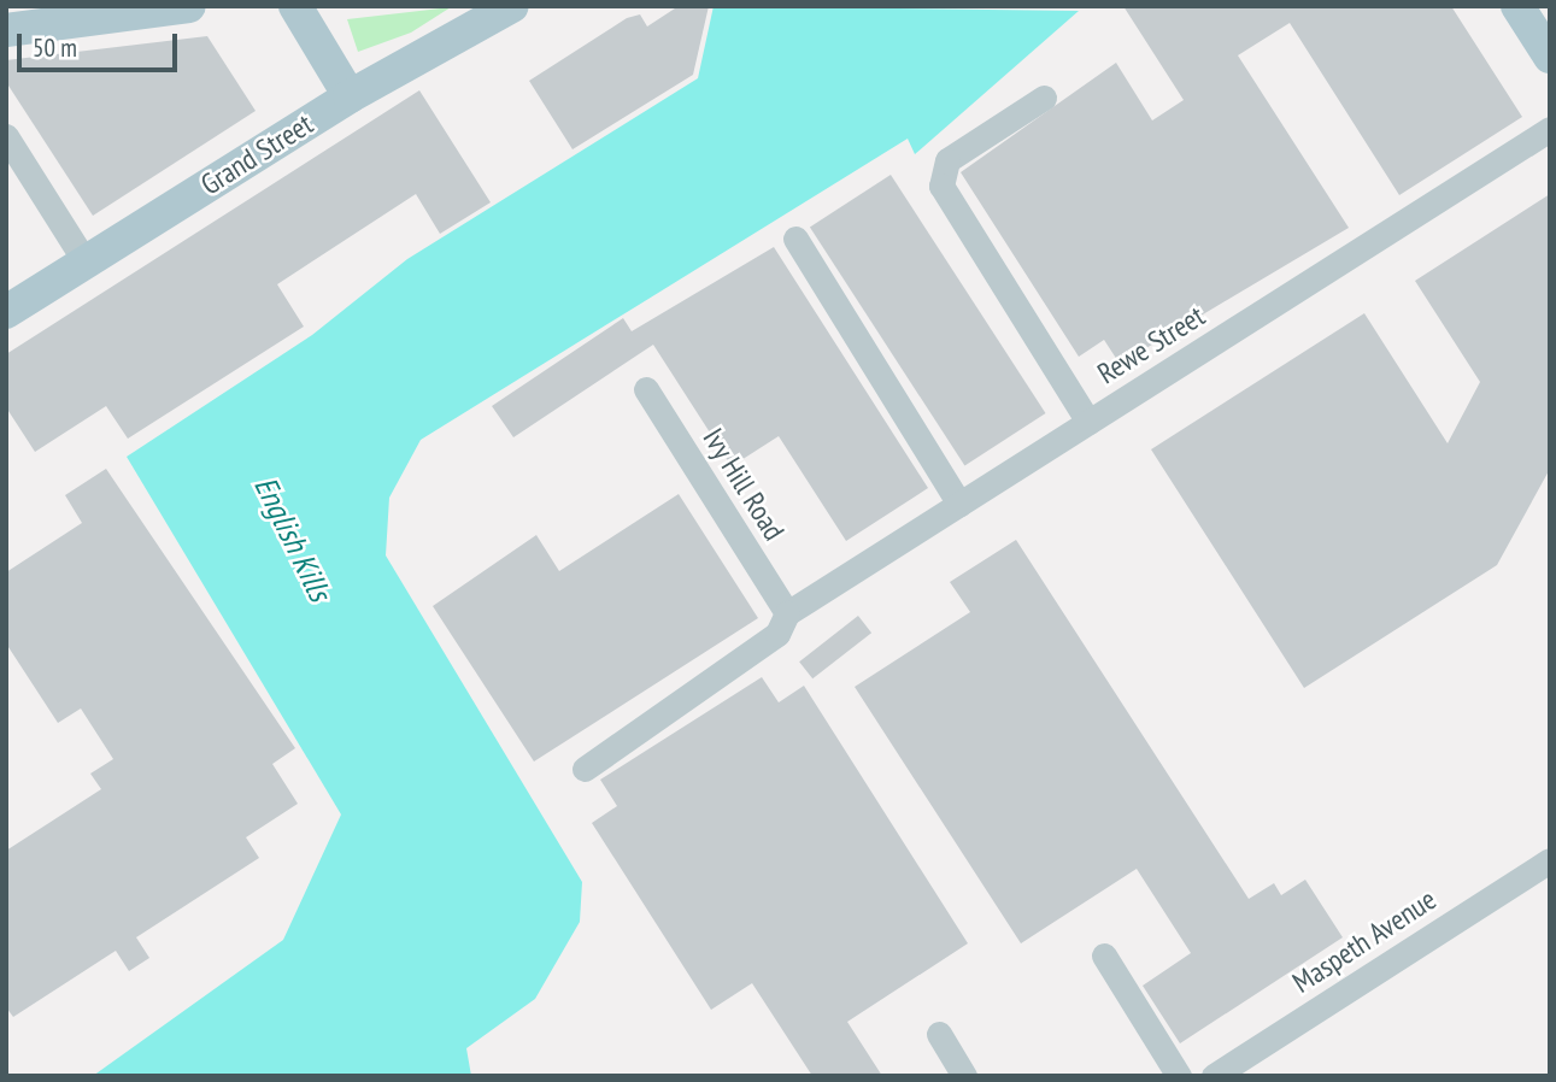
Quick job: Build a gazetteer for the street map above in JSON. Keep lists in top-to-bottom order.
{
  "streets": {
    "main road": ["Grand Street"],
    "street": ["Rewe Street", "Ivy Hill Road", "Maspeth Avenue"]
  },
  "crossings": [
    ["Rewe Street", "Ivy Hill Road"]
  ],
  "water": ["English Kills"],
  "scale_bar": "50 m"
}
